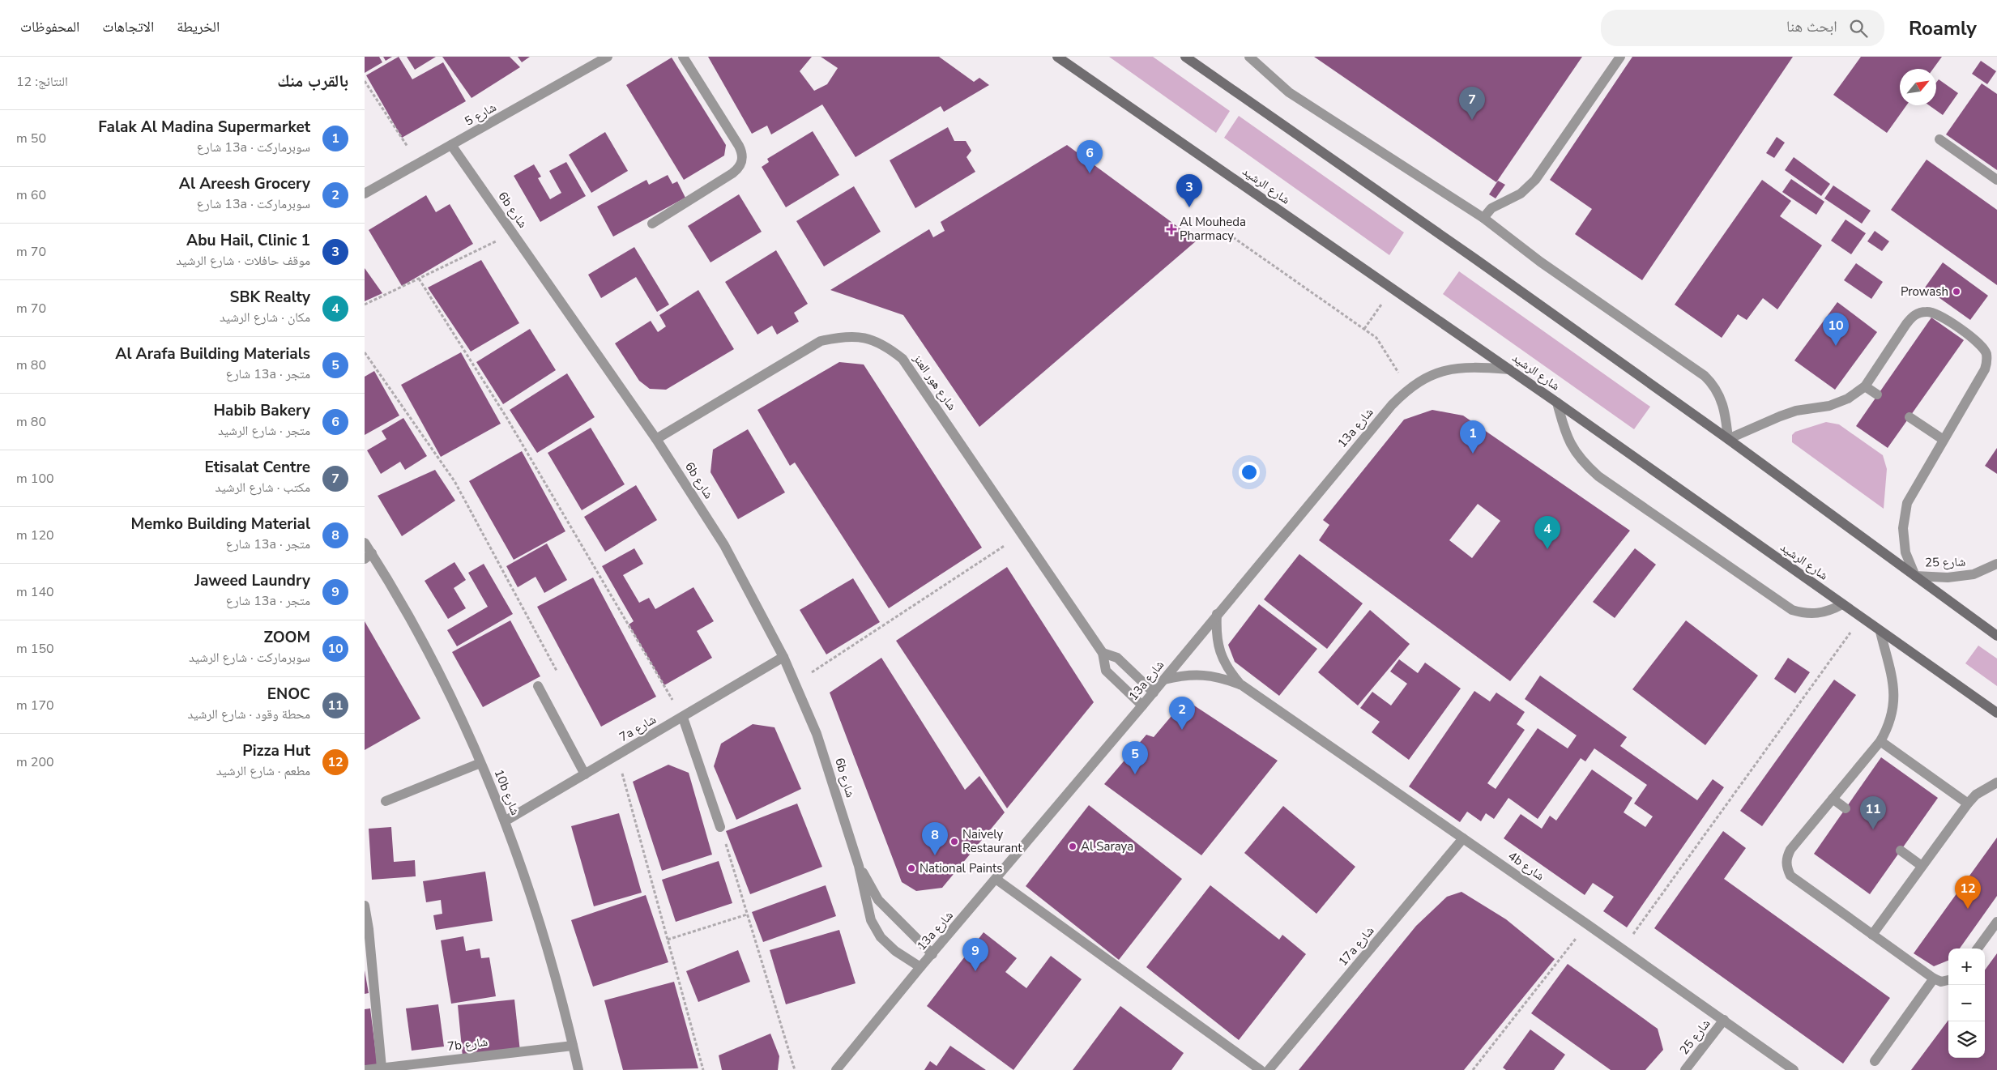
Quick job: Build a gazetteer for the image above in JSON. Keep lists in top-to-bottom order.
{
  "streets": {
    "main road": ["شارع الرشيد"],
    "street": [
      "شارع 5",
      "6b شارع",
      "شارع هور العنز",
      "13a شارع",
      "شارع 25",
      "7a شارع",
      "10b شارع",
      "4b شارع",
      "17a شارع",
      "7b شارع"
    ]
  },
  "crossings": [
    ["شارع 5", "6b شارع"],
    ["شارع الرشيد", "13a شارع"],
    ["6b شارع", "شارع هور العنز"],
    ["6b شارع", "13a شارع"],
    ["6b شارع", "7a شارع"],
    ["شارع هور العنز", "13a شارع"],
    ["13a شارع", "4b شارع"],
    ["شارع 25", "4b شارع"],
    ["7a شارع", "10b شارع"],
    ["10b شارع", "7b شارع"],
    ["4b شارع", "17a شارع"]
  ],
  "places": {
    "health": ["Al Mouheda Pharmacy"],
    "other": [
      "Prowash",
      "Naively Restaurant",
      "Al Saraya",
      "National Paints"
    ]
  },
  "north": "top right",
  "page": {
    "header": "Roamly",
    "search": "ابحث هنا",
    "nav": ["الخريطة", "الاتجاهات", "المحفوظات"],
    "heading": ["بالقرب منك", "النتائج: 12"],
    "pins": [
      "7",
      "6",
      "3",
      "10",
      "1",
      "4",
      "2",
      "5",
      "11",
      "8",
      "12",
      "9"
    ],
    "list": [
      {
        "mark": "1",
        "name": "Falak Al Madina Supermarket",
        "note": "سوبرماركت · 13a شارع",
        "value": "50 m"
      },
      {
        "mark": "2",
        "name": "Al Areesh Grocery",
        "note": "سوبرماركت · 13a شارع",
        "value": "60 m"
      },
      {
        "mark": "3",
        "name": "Abu Hail, Clinic 1",
        "note": "موقف حافلات · شارع الرشيد",
        "value": "70 m"
      },
      {
        "mark": "4",
        "name": "SBK Realty",
        "note": "مكان · شارع الرشيد",
        "value": "70 m"
      },
      {
        "mark": "5",
        "name": "Al Arafa Building Materials",
        "note": "متجر · 13a شارع",
        "value": "80 m"
      },
      {
        "mark": "6",
        "name": "Habib Bakery",
        "note": "متجر · شارع الرشيد",
        "value": "80 m"
      },
      {
        "mark": "7",
        "name": "Etisalat Centre",
        "note": "مكتب · شارع الرشيد",
        "value": "100 m"
      },
      {
        "mark": "8",
        "name": "Memko Building Material",
        "note": "متجر · 13a شارع",
        "value": "120 m"
      },
      {
        "mark": "9",
        "name": "Jaweed Laundry",
        "note": "متجر · 13a شارع",
        "value": "140 m"
      },
      {
        "mark": "10",
        "name": "ZOOM",
        "note": "سوبرماركت · شارع الرشيد",
        "value": "150 m"
      },
      {
        "mark": "11",
        "name": "ENOC",
        "note": "محطة وقود · شارع الرشيد",
        "value": "170 m"
      },
      {
        "mark": "12",
        "name": "Pizza Hut",
        "note": "مطعم · شارع الرشيد",
        "value": "200 m"
      }
    ],
    "map_buttons": ["+", "−"]
  }
}
